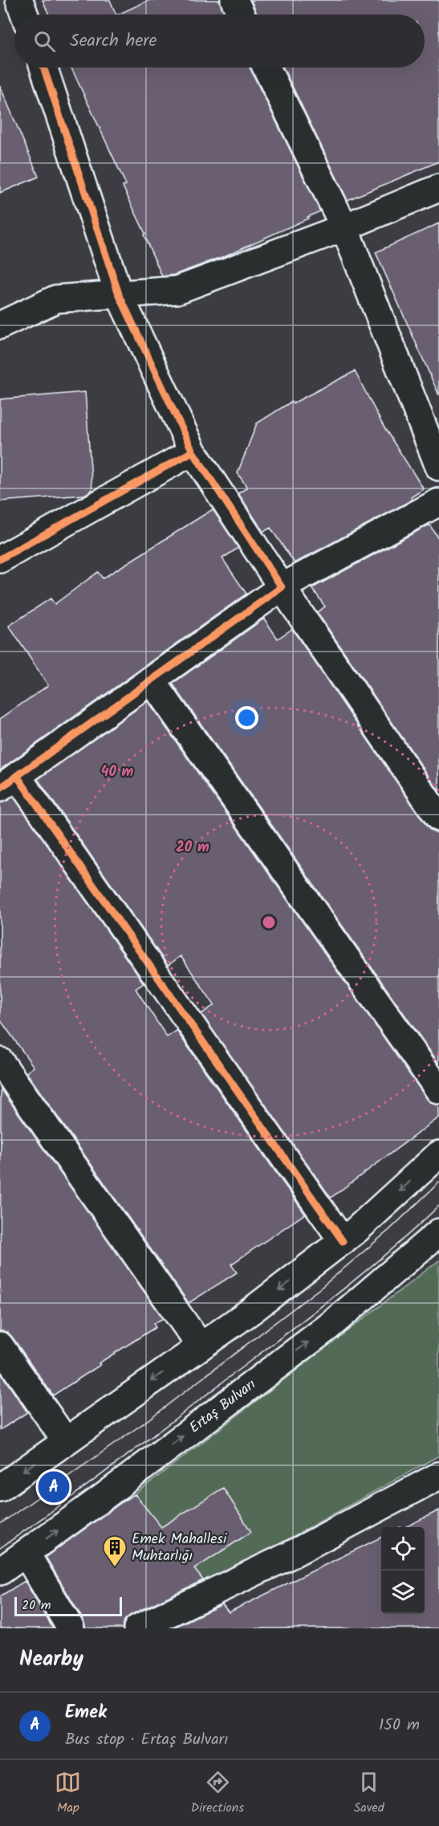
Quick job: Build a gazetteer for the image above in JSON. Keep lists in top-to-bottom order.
{
  "streets": {
    "street": ["Ertaş Bulvarı"]
  },
  "places": {
    "building": ["Emek Mahallesi Muhtarlığı"]
  },
  "scale_bar": "20 m",
  "page": {
    "search": "Search here",
    "pins": "A",
    "scale": "20 m",
    "heading": "Nearby",
    "list": [
      {
        "mark": "A",
        "name": "Emek",
        "note": "Bus stop · Ertaş Bulvarı",
        "value": "150 m"
      }
    ],
    "nav": ["Map", "Directions", "Saved"]
  },
  "rings": ["40 m", "20 m"]
}
